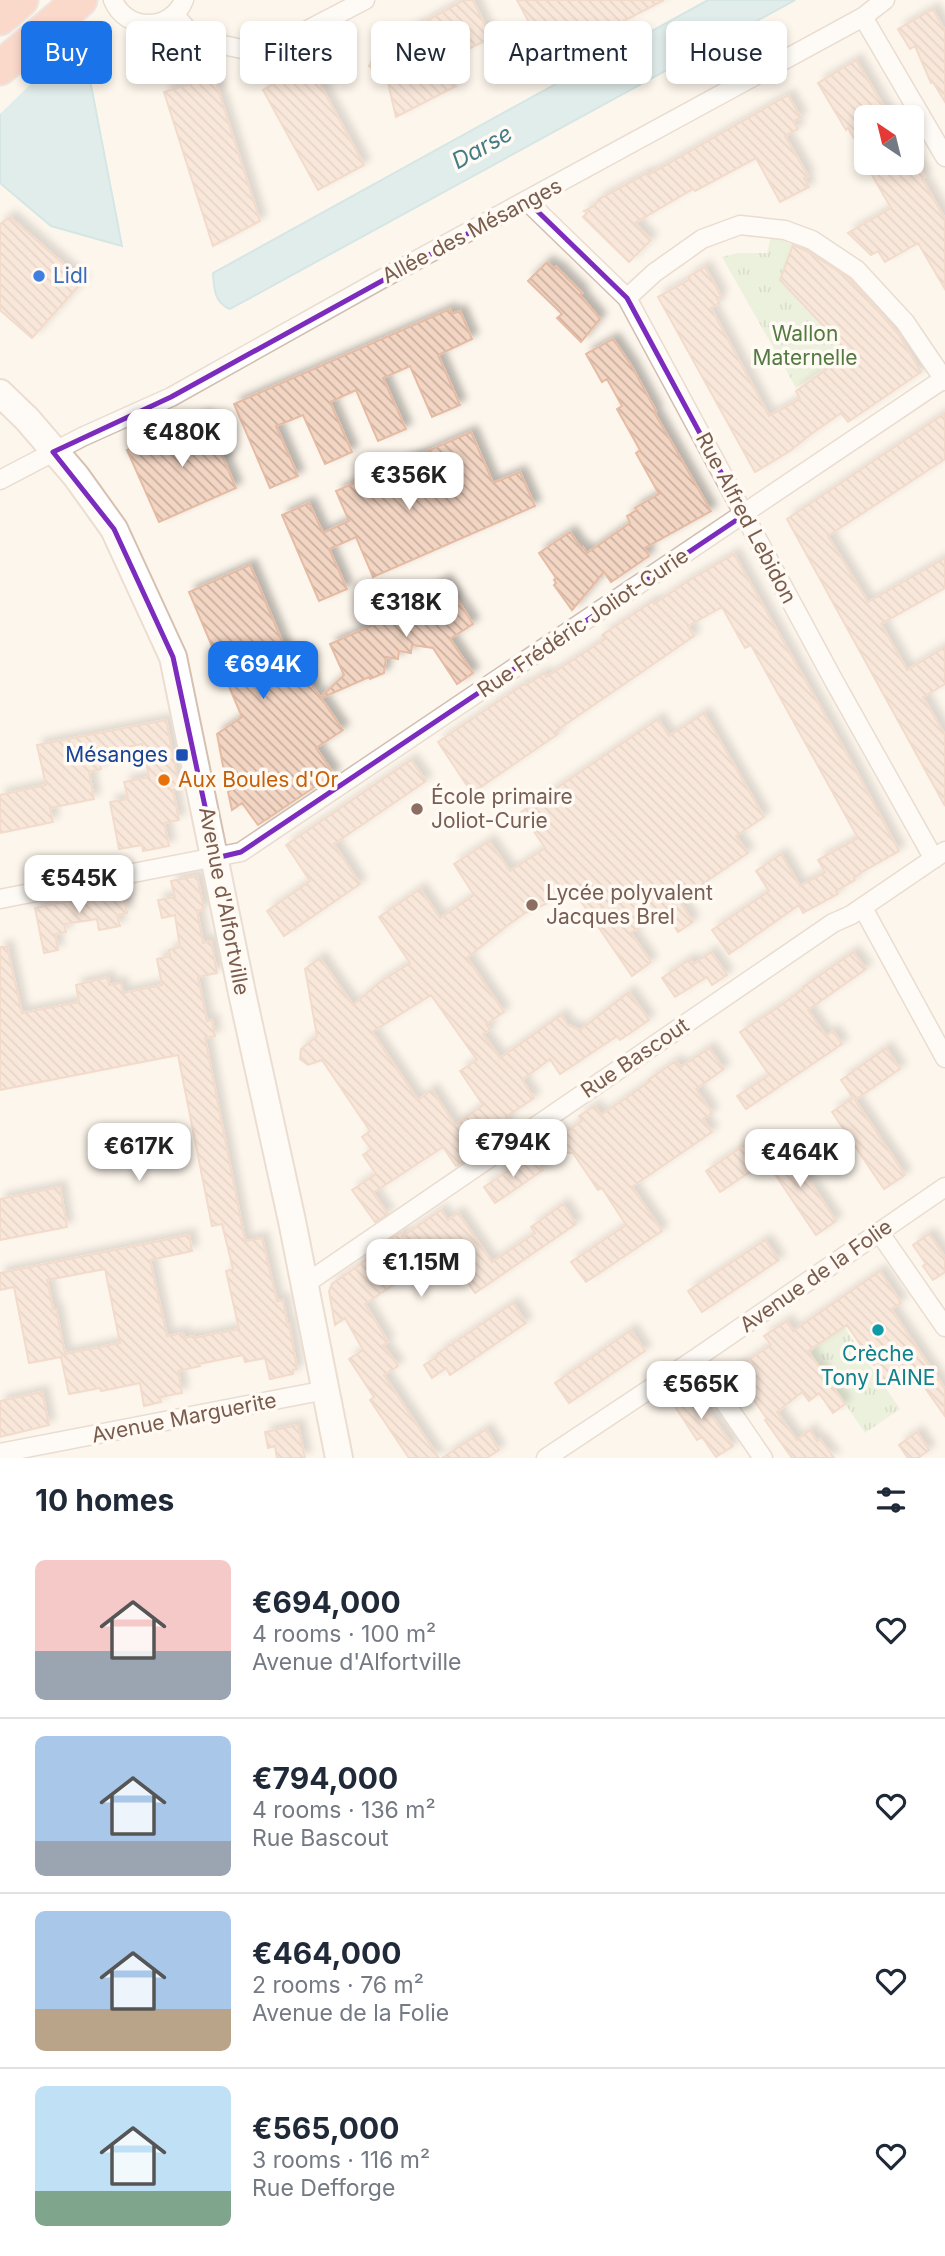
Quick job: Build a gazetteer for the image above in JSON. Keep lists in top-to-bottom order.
{
  "streets": {
    "main road": ["Avenue d'Alfortville"],
    "street": [
      "Allée des Mésanges",
      "Rue Alfred Lebidon",
      "Rue Frédéric Joliot-Curie",
      "Rue Bascout",
      "Avenue de la Folie",
      "Avenue Marguerite"
    ]
  },
  "crossings": [
    ["Allée des Mésanges", "Rue Alfred Lebidon"],
    ["Allée des Mésanges", "Avenue d'Alfortville"],
    ["Rue Alfred Lebidon", "Rue Frédéric Joliot-Curie"],
    ["Rue Alfred Lebidon", "Rue Bascout"],
    ["Rue Frédéric Joliot-Curie", "Avenue d'Alfortville"],
    ["Avenue d'Alfortville", "Rue Bascout"],
    ["Avenue d'Alfortville", "Avenue Marguerite"]
  ],
  "water": ["Darse"],
  "parks": ["Wallon Maternelle"],
  "places": {
    "other": [
      "Lidl",
      "Aux Boules d'Or",
      "École primaire Joliot-Curie",
      "Lycée polyvalent Jacques Brel",
      "Crèche Tony LAINE"
    ],
    "transit": ["Mésanges"]
  },
  "north": "top left",
  "page": {
    "chip": [
      "Buy",
      "Rent",
      "Filters",
      "New",
      "Apartment",
      "House"
    ],
    "price": [
      "€480K",
      "€356K",
      "€318K",
      "€694K",
      "€545K",
      "€794K",
      "€617K",
      "€464K",
      "€1.15M",
      "€565K"
    ],
    "heading": "10 homes",
    "list": [
      {
        "name": "€694,000",
        "note": "4 rooms · 100 m² · Avenue d'Alfortville"
      },
      {
        "name": "€794,000",
        "note": "4 rooms · 136 m² · Rue Bascout"
      },
      {
        "name": "€464,000",
        "note": "2 rooms · 76 m² · Avenue de la Folie"
      },
      {
        "name": "€565,000",
        "note": "3 rooms · 116 m² · Rue Defforge"
      }
    ]
  }
}
